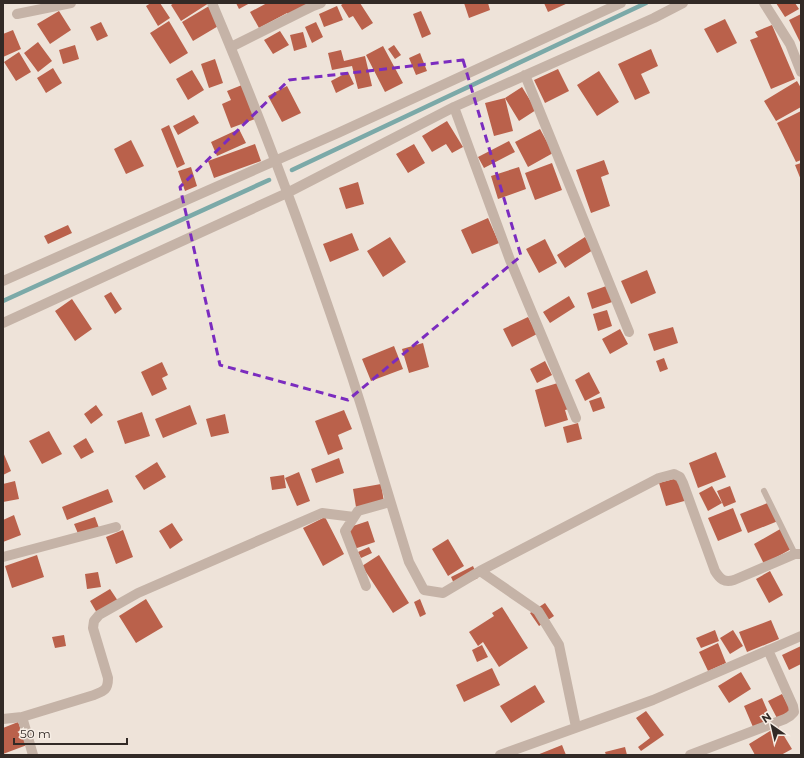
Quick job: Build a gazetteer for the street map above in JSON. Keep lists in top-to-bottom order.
{
  "scale_bar": "50 m",
  "north": "top left"
}
